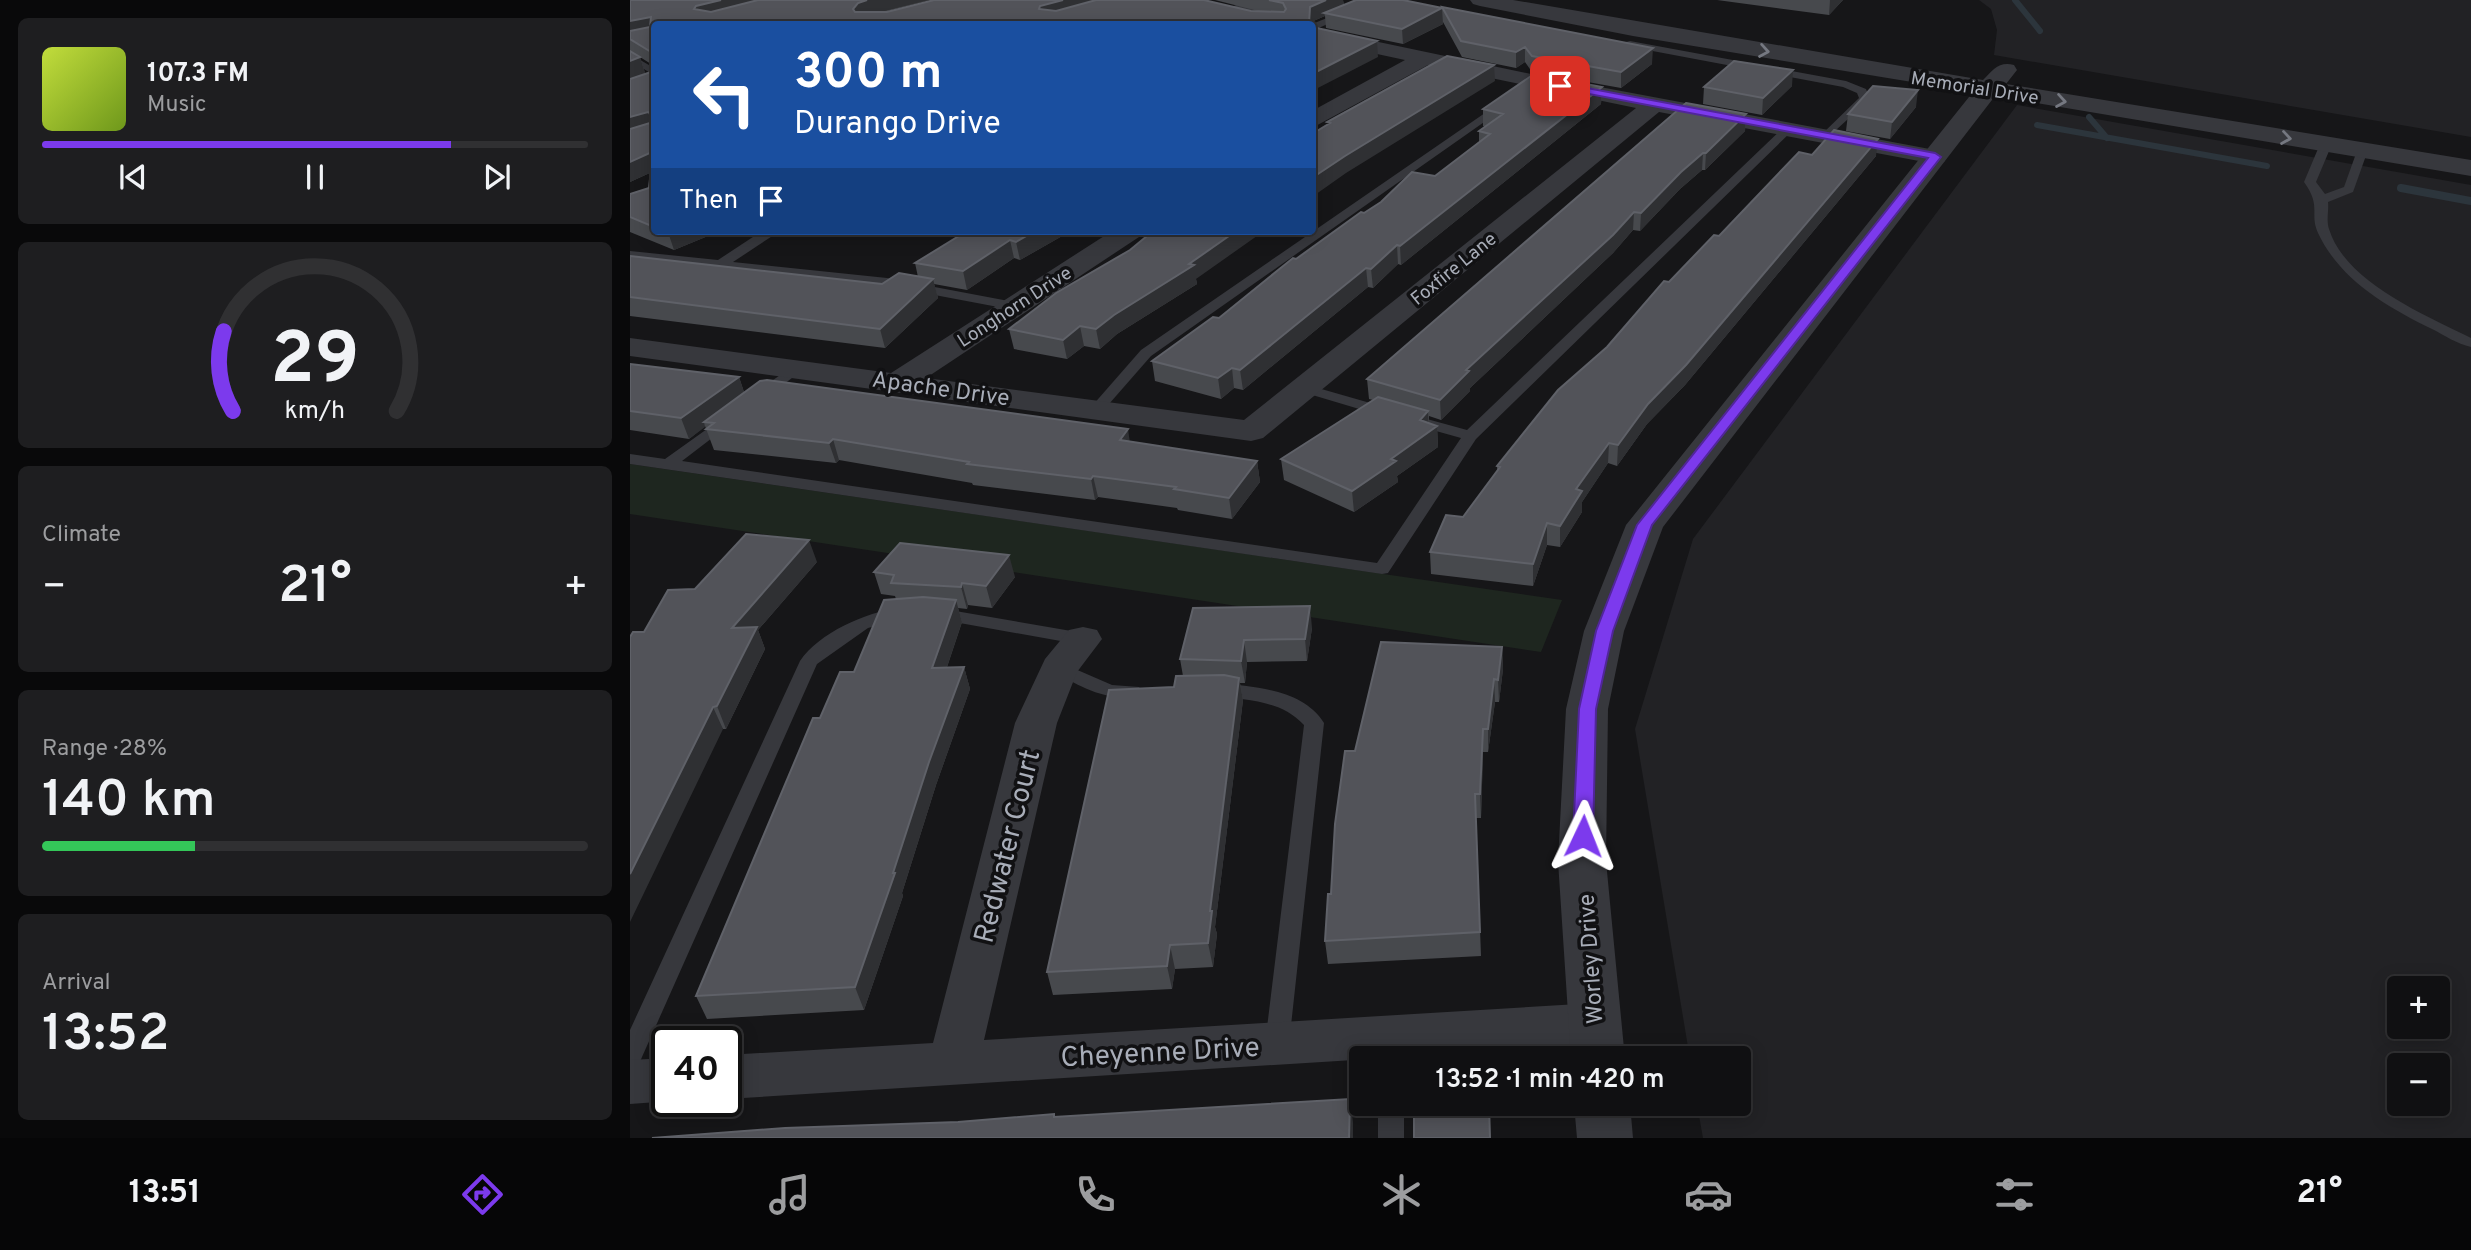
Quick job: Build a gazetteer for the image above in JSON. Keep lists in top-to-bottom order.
{
  "streets": {
    "street": [
      "Memorial Drive",
      "Foxfire Lane",
      "Longhorn Drive",
      "Apache Drive",
      "Redwater Court",
      "Worley Drive",
      "Cheyenne Drive"
    ]
  },
  "crossings": [
    ["Memorial Drive", "Worley Drive"],
    ["Foxfire Lane", "Apache Drive"],
    ["Longhorn Drive", "Apache Drive"],
    ["Redwater Court", "Cheyenne Drive"],
    ["Worley Drive", "Cheyenne Drive"]
  ],
  "page": {
    "turn": ["300 m", "Durango Drive"],
    "song": ["107.3 FM", "Music"],
    "then": "Then",
    "tile": [
      "Climate",
      ["Range · 28%", "140 km"],
      ["Arrival", "13:52"]
    ],
    "heat": ["−", "21°", "+"],
    "map_buttons": ["+", "−"],
    "limit": "40",
    "trip": "13:52 · 1 min · 420 m",
    "tabs": ["13:51", "21°"],
    "gauge": ["29", "km/h"]
  }
}
